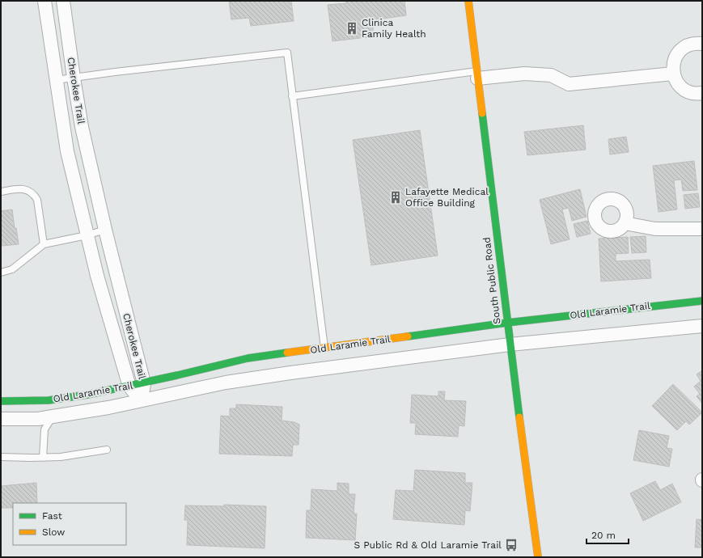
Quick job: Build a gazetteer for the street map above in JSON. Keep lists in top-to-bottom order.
{
  "streets": {
    "street": ["Cherokee Trail", "South Public Road", "Old Laramie Trail"]
  },
  "crossings": [
    ["Cherokee Trail", "Old Laramie Trail"],
    ["South Public Road", "Old Laramie Trail"]
  ],
  "places": {
    "building": ["Clinica Family Health", "Lafayette Medical Office Building"],
    "bus stop": ["S Public Rd & Old Laramie Trail"]
  },
  "legend": ["Fast", "Slow"],
  "scale_bar": "20 m"
}
